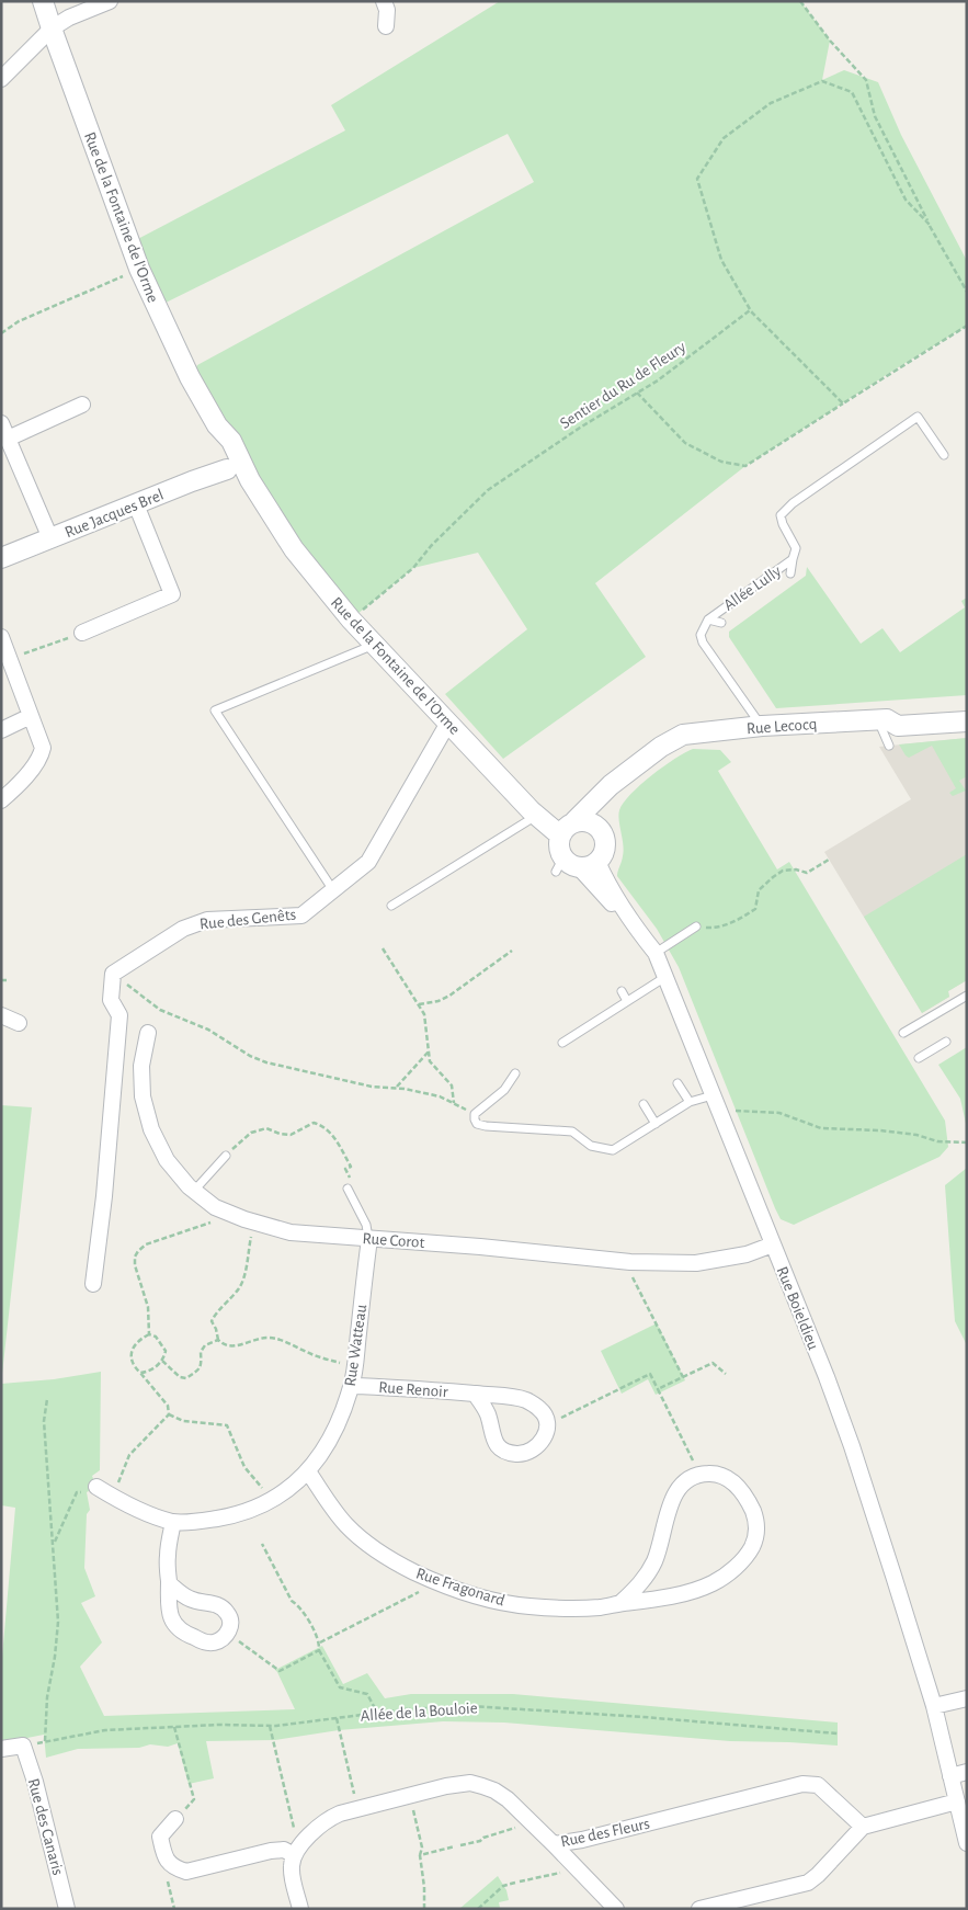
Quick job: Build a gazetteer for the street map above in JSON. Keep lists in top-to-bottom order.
{
  "streets": {
    "street": [
      "Rue de la Fontaine de l'Orme",
      "Rue Jacques Brel",
      "Rue Lecocq",
      "Rue des Genêts",
      "Rue Corot",
      "Rue Boieldieu",
      "Rue Watteau",
      "Rue Renoir",
      "Rue Fragonard",
      "Rue des Canaris",
      "Rue des Fleurs"
    ],
    "lane": ["Allée Lully"],
    "path": ["Sentier du Ru de Fleury", "Allée de la Bouloie"]
  },
  "crossings": [
    ["Rue de la Fontaine de l'Orme", "Sentier du Ru de Fleury"],
    ["Rue de la Fontaine de l'Orme", "Rue Jacques Brel"],
    ["Rue de la Fontaine de l'Orme", "Rue Lecocq"],
    ["Rue de la Fontaine de l'Orme", "Rue des Genêts"],
    ["Rue de la Fontaine de l'Orme", "Rue Boieldieu"],
    ["Allée Lully", "Rue Lecocq"],
    ["Rue Lecocq", "Rue Boieldieu"],
    ["Rue Corot", "Rue Boieldieu"],
    ["Rue Corot", "Rue Watteau"],
    ["Rue Watteau", "Rue Renoir"],
    ["Rue Watteau", "Rue Fragonard"],
    ["Allée de la Bouloie", "Rue des Canaris"]
  ]
}
